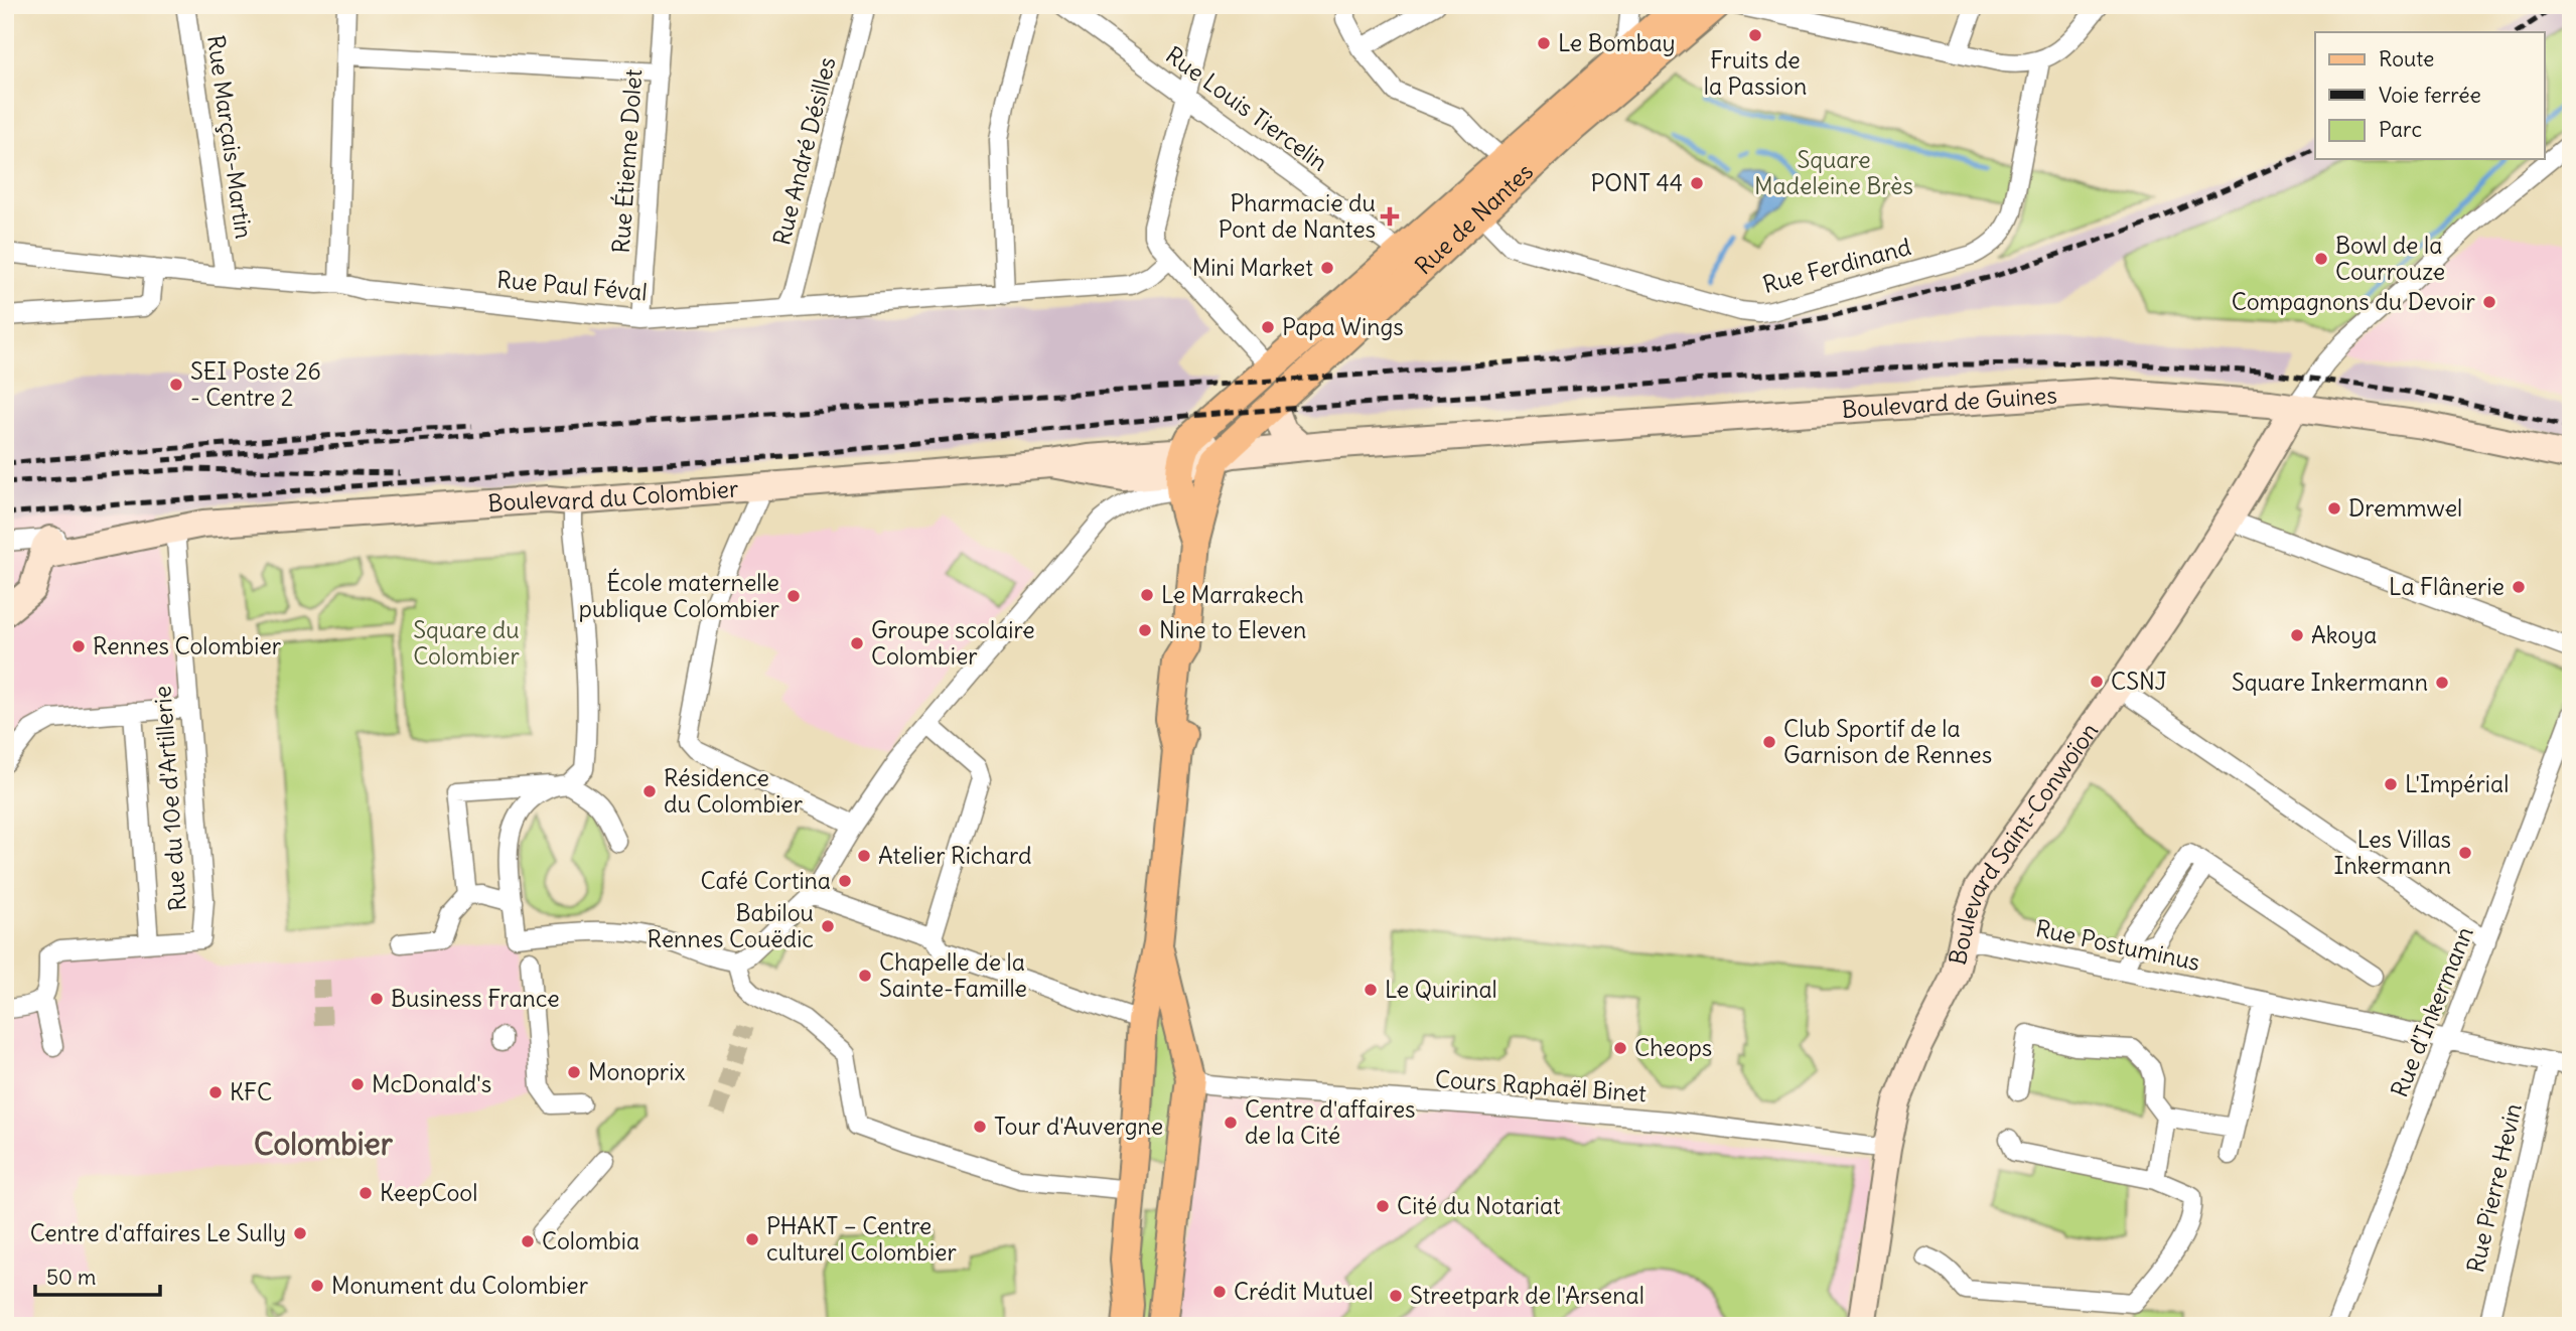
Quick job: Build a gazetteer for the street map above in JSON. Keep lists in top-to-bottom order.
{
  "streets": {
    "main road": ["Rue de Nantes"],
    "street": [
      "Rue Louis Tiercelin",
      "Rue Marçais-Martin",
      "Rue André Désilles",
      "Rue Étienne Dolet",
      "Rue Ferdinand",
      "Rue Paul Féval",
      "Boulevard de Guines",
      "Boulevard du Colombier",
      "Rue du 10e d'Artillerie",
      "Boulevard Saint-Conwoïon",
      "Rue Postuminus",
      "Rue d'Inkermann",
      "Cours Raphaël Binet",
      "Rue Pierre Hevin"
    ]
  },
  "crossings": [
    ["Rue Louis Tiercelin", "Rue de Nantes"],
    ["Rue Marçais-Martin", "Rue Paul Féval"],
    ["Rue André Désilles", "Rue Paul Féval"],
    ["Rue Étienne Dolet", "Rue Paul Féval"],
    ["Rue de Nantes", "Rue Ferdinand"],
    ["Rue de Nantes", "Boulevard de Guines"],
    ["Rue de Nantes", "Boulevard du Colombier"],
    ["Boulevard de Guines", "Boulevard Saint-Conwoïon"],
    ["Boulevard du Colombier", "Rue du 10e d'Artillerie"],
    ["Boulevard Saint-Conwoïon", "Rue Postuminus"],
    ["Boulevard Saint-Conwoïon", "Cours Raphaël Binet"],
    ["Rue Postuminus", "Rue d'Inkermann"],
    ["Rue Postuminus", "Rue Pierre Hevin"]
  ],
  "districts": ["Colombier"],
  "parks": ["Square Madeleine Brès", "Square du Colombier"],
  "places": {
    "other": [
      "Fruits de la Passion",
      "Le Bombay",
      "PONT 44",
      "Bowl de la Courrouze",
      "Mini Market",
      "Compagnons du Devoir",
      "Papa Wings",
      "SEI Poste 26 - Centre 2",
      "Dremmwel",
      "La Flânerie",
      "Le Marrakech",
      "École maternelle publique Colombier",
      "Nine to Eleven",
      "Akoya",
      "Groupe scolaire Colombier",
      "Rennes Colombier",
      "CSNJ",
      "Square Inkermann",
      "Club Sportif de la Garnison de Rennes",
      "L'Impérial",
      "Résidence du Colombier",
      "Les Villas Inkermann",
      "Atelier Richard",
      "Café Cortina",
      "Babilou Rennes Couëdic",
      "Chapelle de la Sainte-Famille",
      "Le Quirinal",
      "Business France",
      "Cheops",
      "Monoprix",
      "McDonald's",
      "KFC",
      "Centre d'affaires de la Cité",
      "Tour d'Auvergne",
      "KeepCool",
      "Cité du Notariat",
      "Centre d'affaires Le Sully",
      "PHAKT – Centre culturel Colombier",
      "Colombia",
      "Monument du Colombier",
      "Crédit Mutuel",
      "Streetpark de l'Arsenal"
    ],
    "health": ["Pharmacie du Pont de Nantes"]
  },
  "legend": ["Route", "Voie ferrée", "Parc"],
  "scale_bar": "50 m"
}
